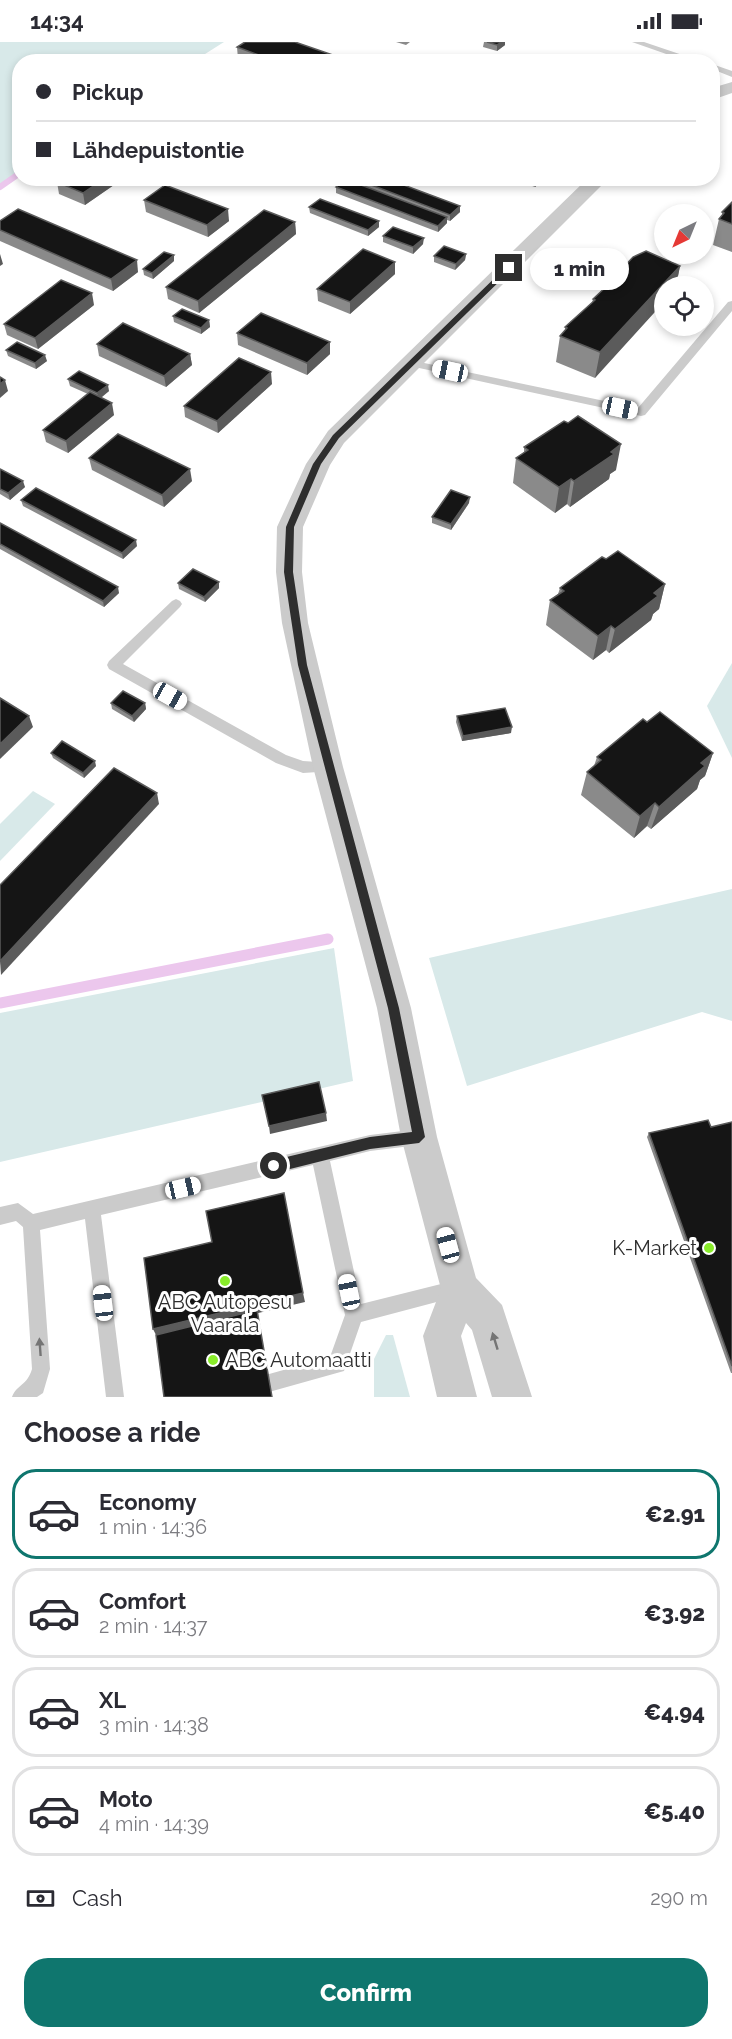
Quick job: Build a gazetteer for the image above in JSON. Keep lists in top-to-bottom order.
{
  "places": ["K-Market", "ABC Autopesu Vaarala", "ABC Automaatti"],
  "north": "bottom left",
  "page": {
    "status": "14:34",
    "banner": ["Pickup", "Lähdepuistontie"],
    "bubble": "1 min",
    "heading": "Choose a ride",
    "list": [
      {
        "name": "Economy",
        "note": "1 min · 14:36",
        "value": "€2.91"
      },
      {
        "name": "Comfort",
        "note": "2 min · 14:37",
        "value": "€3.92"
      },
      {
        "name": "XL",
        "note": "3 min · 14:38",
        "value": "€4.94"
      },
      {
        "name": "Moto",
        "note": "4 min · 14:39",
        "value": "€5.40"
      }
    ],
    "pay": ["Cash", "290 m"],
    "buttons": "Confirm"
  }
}
